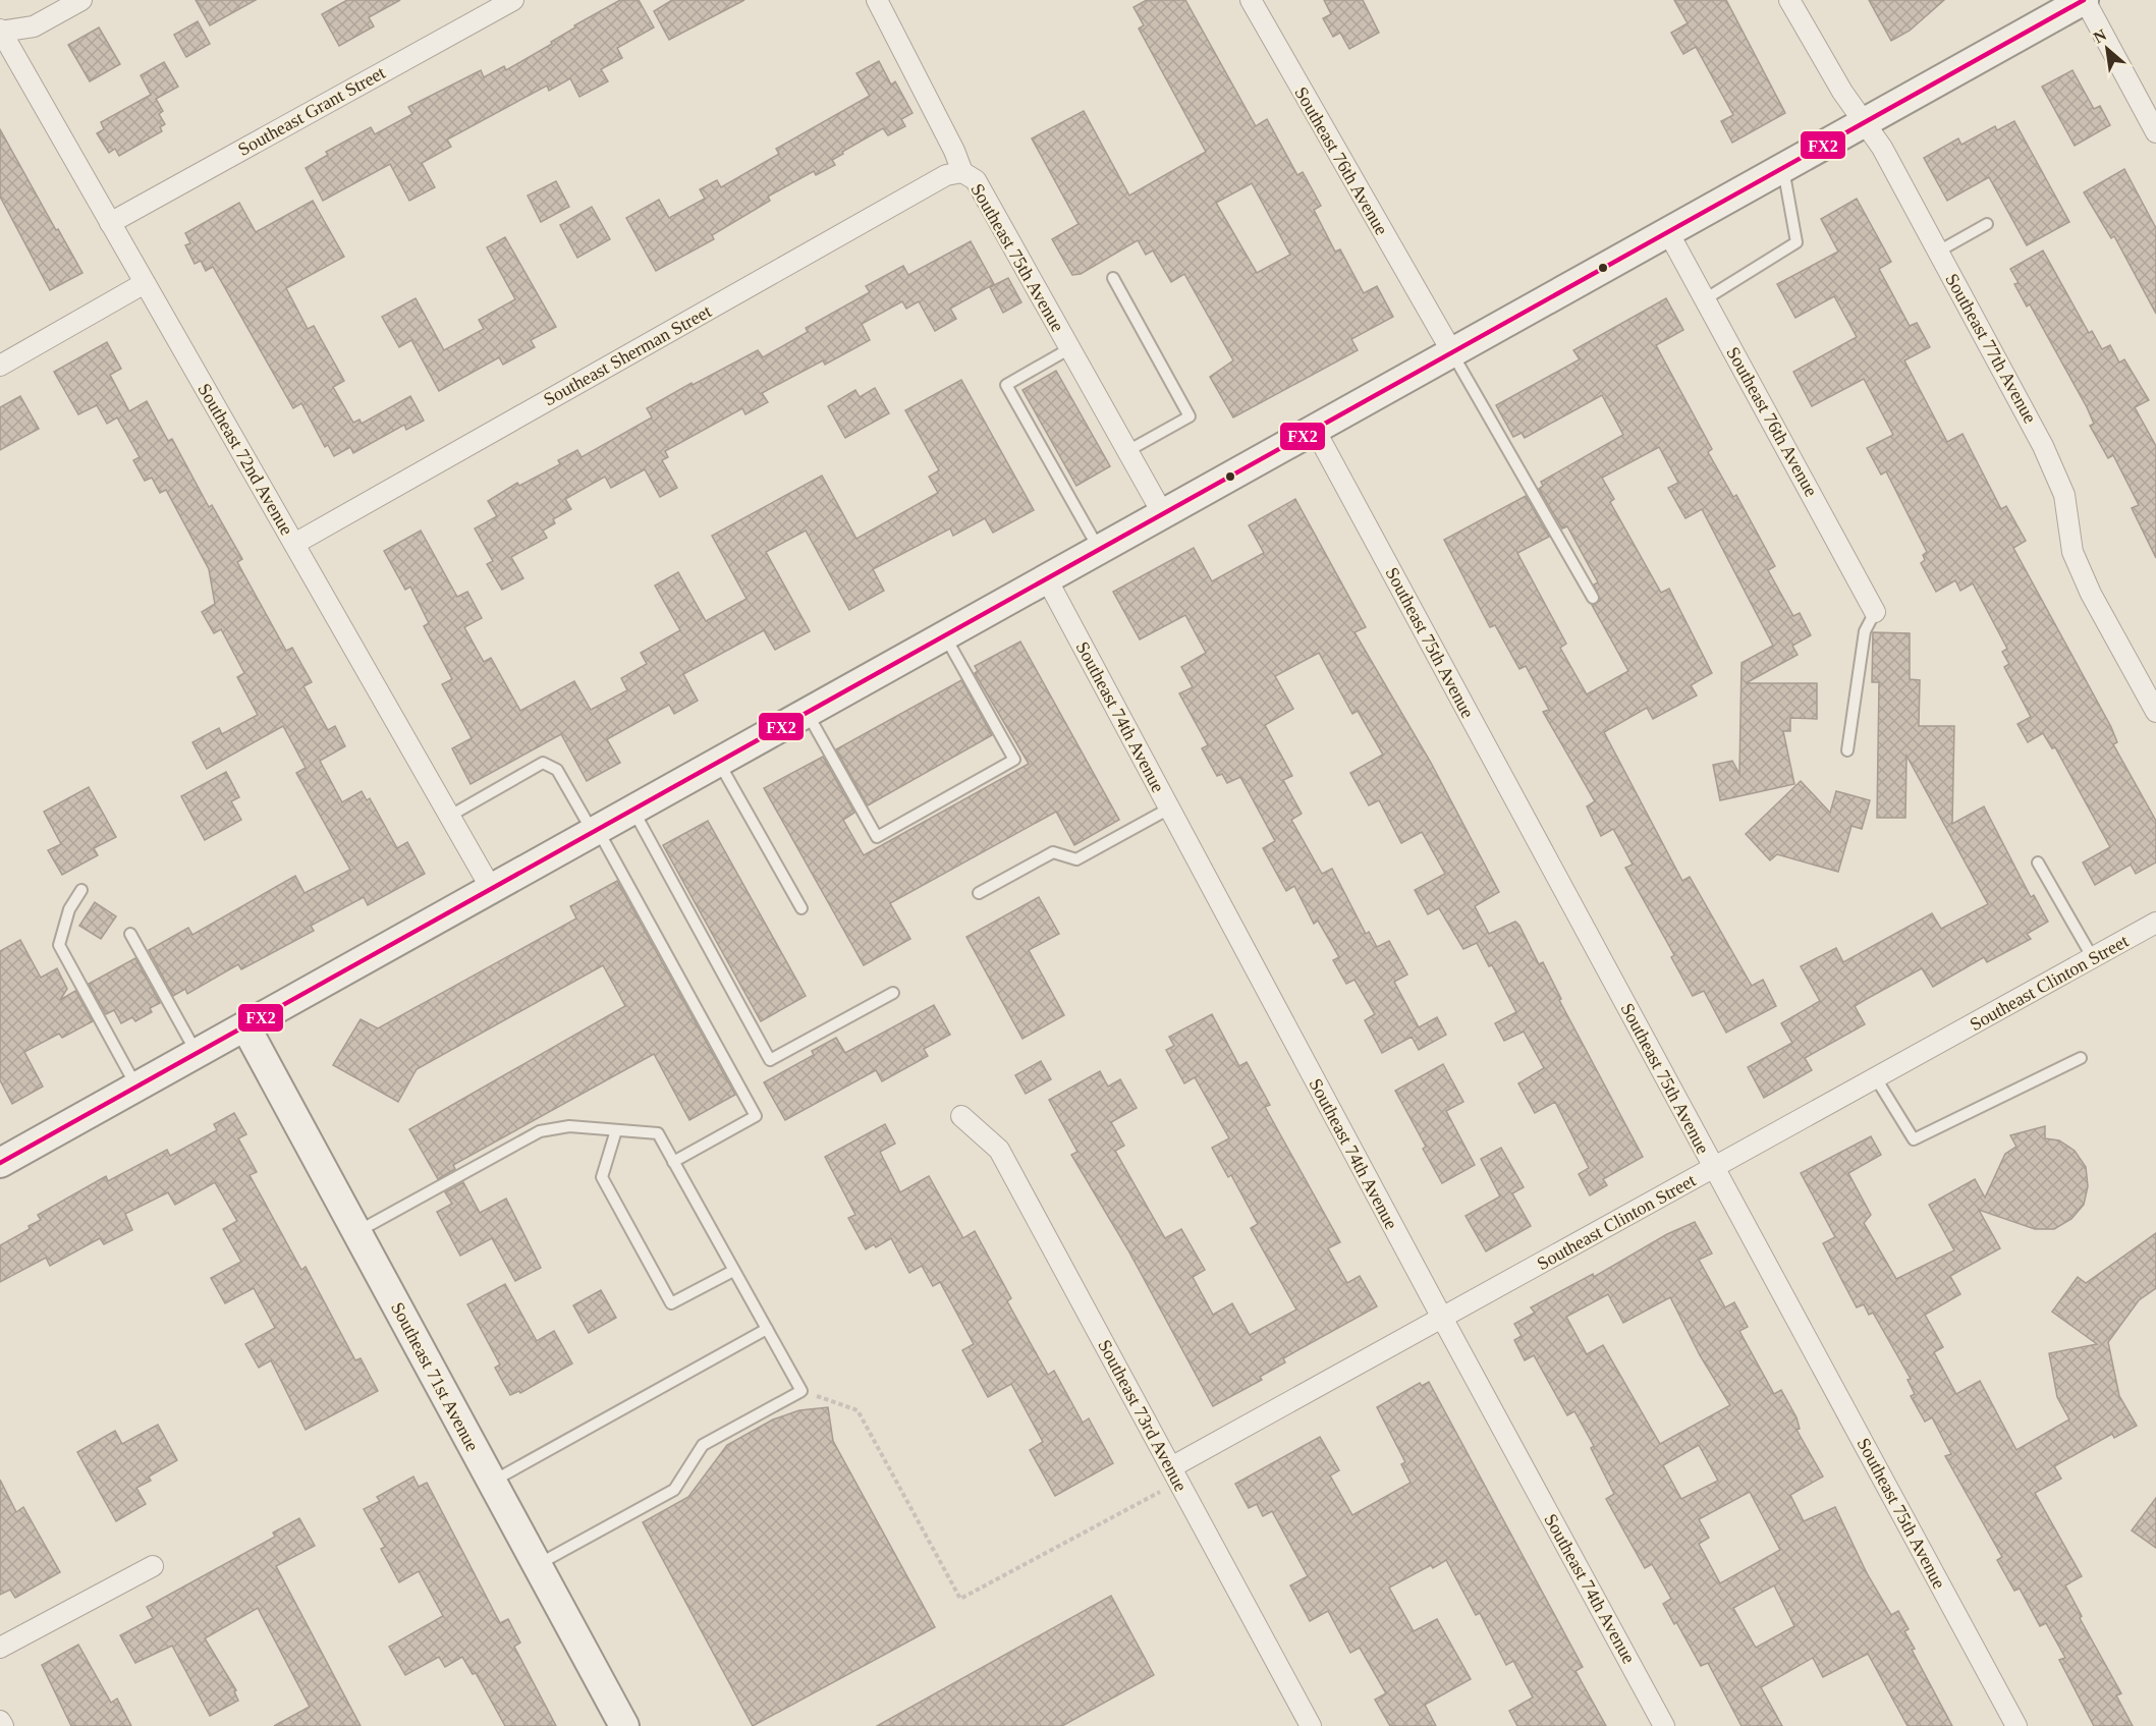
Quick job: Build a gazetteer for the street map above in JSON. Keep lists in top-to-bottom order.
{
  "streets": {
    "main road": ["Southeast 71st Avenue"],
    "street": [
      "Southeast Grant Street",
      "Southeast 76th Avenue",
      "Southeast 75th Avenue",
      "Southeast 77th Avenue",
      "Southeast Sherman Street",
      "Southeast 72nd Avenue",
      "Southeast 74th Avenue",
      "Southeast Clinton Street",
      "Southeast 73rd Avenue"
    ]
  },
  "crossings": [
    ["Southeast Grant Street", "Southeast 72nd Avenue"],
    ["Southeast 75th Avenue", "Southeast Sherman Street"],
    ["Southeast 75th Avenue", "Southeast Clinton Street"],
    ["Southeast Sherman Street", "Southeast 72nd Avenue"],
    ["Southeast 74th Avenue", "Southeast Clinton Street"],
    ["Southeast Clinton Street", "Southeast 73rd Avenue"]
  ],
  "lines": ["transit line FX2"],
  "north": "top left"
}
